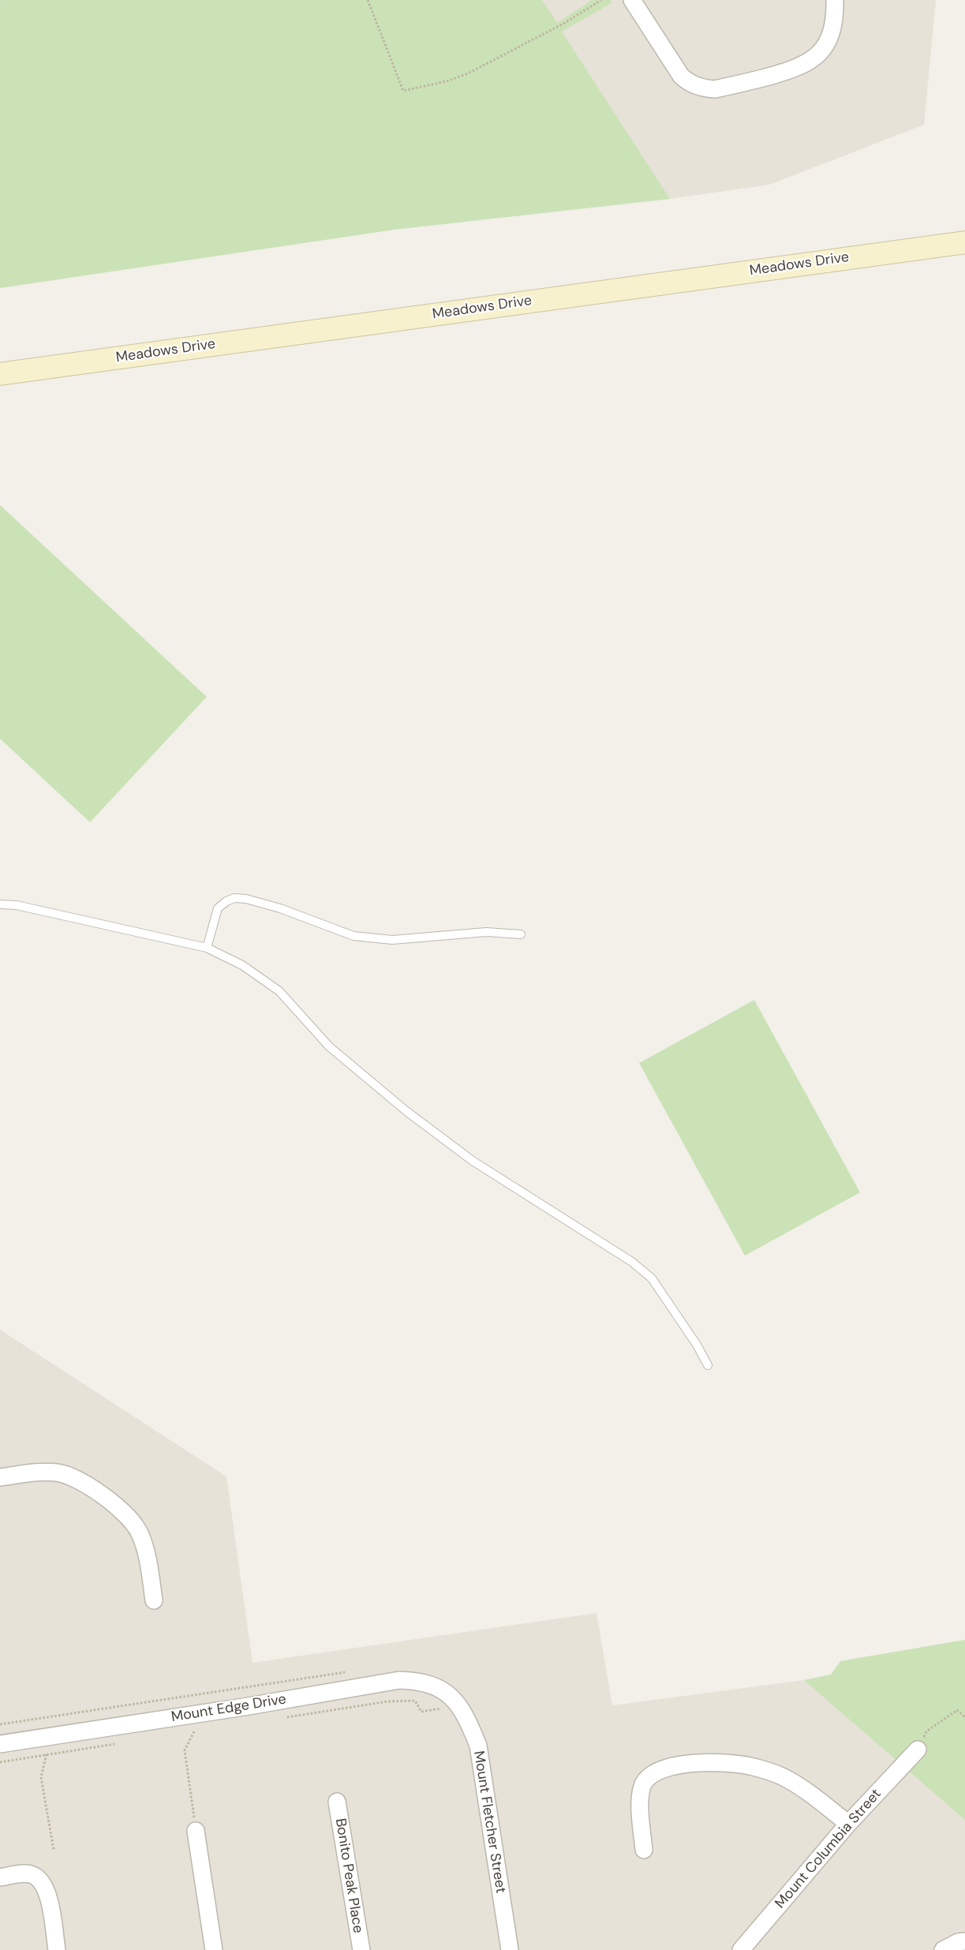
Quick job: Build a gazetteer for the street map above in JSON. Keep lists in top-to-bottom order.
{
  "streets": {
    "street": [
      "Meadows Drive",
      "Mount Edge Drive",
      "Mount Fletcher Street",
      "Mount Columbia Street",
      "Bonito Peak Place"
    ]
  },
  "crossings": [
    ["Mount Edge Drive", "Mount Fletcher Street"]
  ]
}
